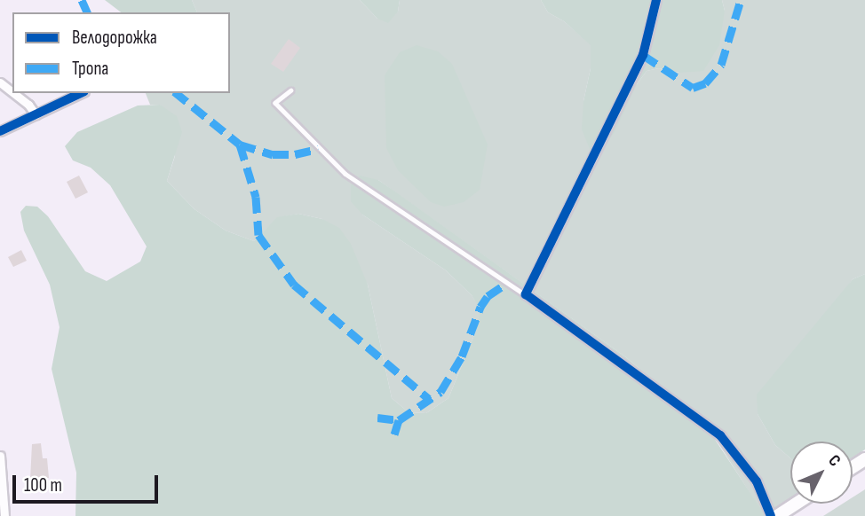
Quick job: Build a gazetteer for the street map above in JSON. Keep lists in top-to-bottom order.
{
  "legend": ["Велодорожка", "Тропа"],
  "scale_bar": "100 m",
  "north": "top right"
}
